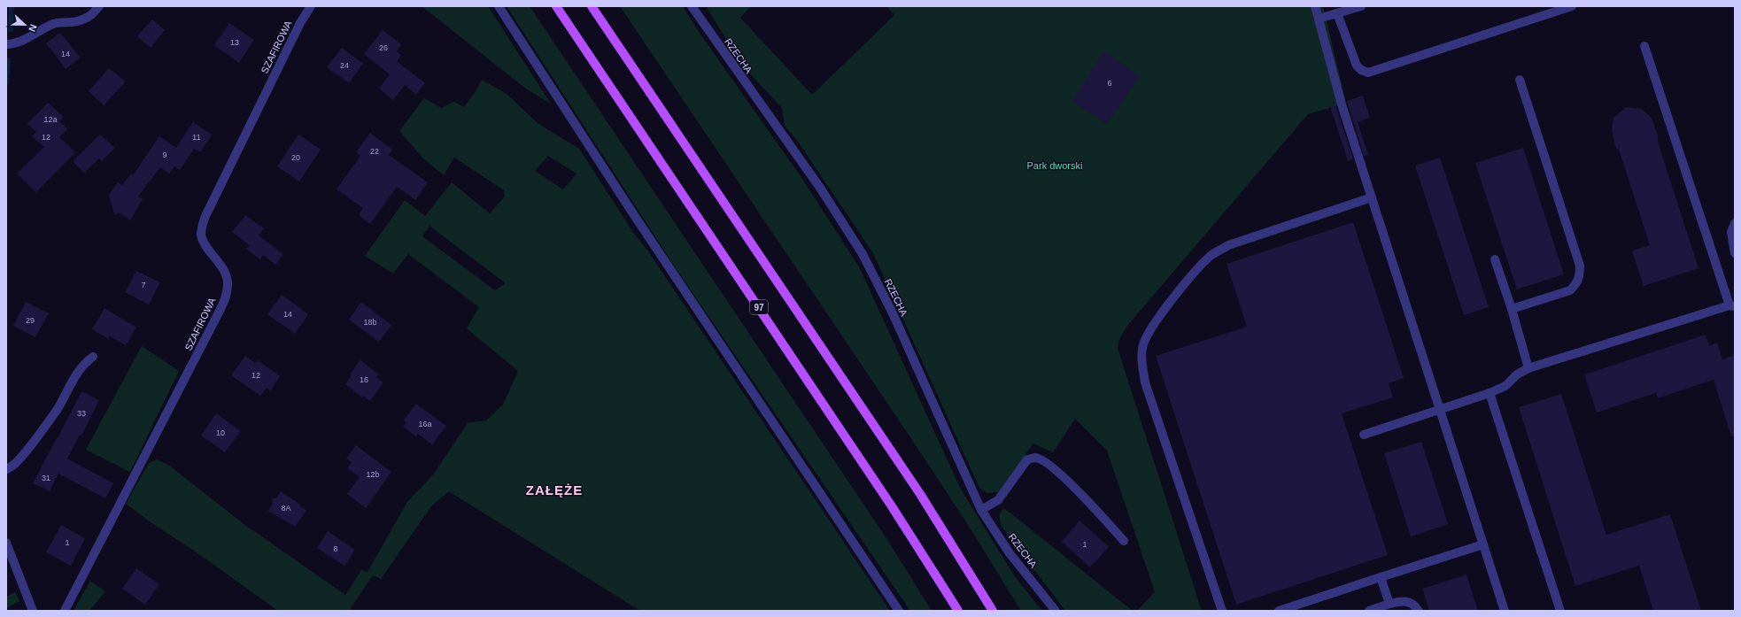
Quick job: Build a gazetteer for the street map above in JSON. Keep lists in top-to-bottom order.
{
  "streets": {
    "main road": ["97"],
    "street": ["SZAFIROWA", "RZECHA"]
  },
  "districts": ["ZAŁĘŻE"],
  "parks": ["Park dworski"],
  "house_numbers": [
    "13",
    "26",
    "14",
    "24",
    "6",
    "12a",
    "12",
    "11",
    "22",
    "9",
    "20",
    "7",
    "14",
    "29",
    "18b",
    "12",
    "16",
    "33",
    "16a",
    "10",
    "12b",
    "31",
    "8A",
    "1",
    "1",
    "8"
  ],
  "north": "right"
}
